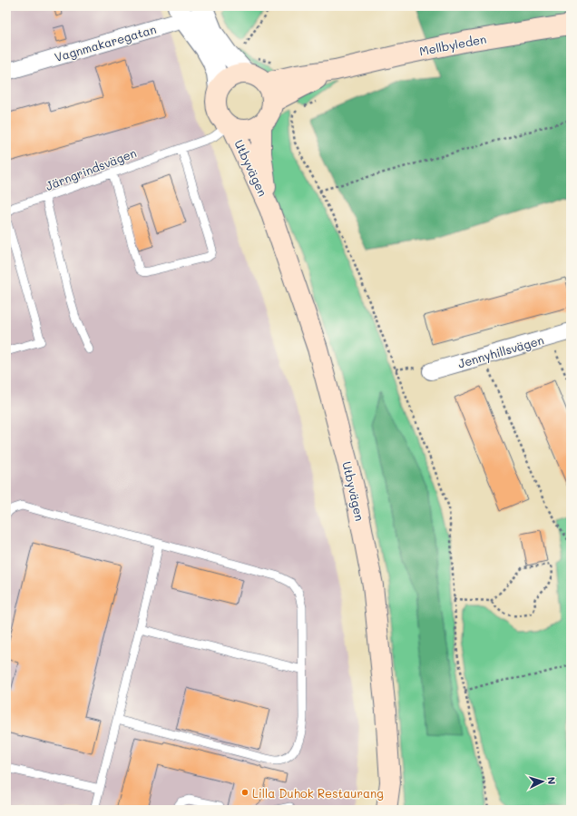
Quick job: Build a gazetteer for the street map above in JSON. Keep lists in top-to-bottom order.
{
  "streets": {
    "main road": ["Mellbyleden", "Utbyvägen"],
    "street": ["Vagnmakaregatan", "Jennyhillsvägen"],
    "lane": ["Järngrindsvägen"]
  },
  "crossings": [
    ["Vagnmakaregatan", "Utbyvägen"],
    ["Mellbyleden", "Utbyvägen"],
    ["Mellbyleden", "Järngrindsvägen"],
    ["Utbyvägen", "Järngrindsvägen"]
  ],
  "places": ["Lilla Duhok Restaurang"],
  "north": "right"
}
